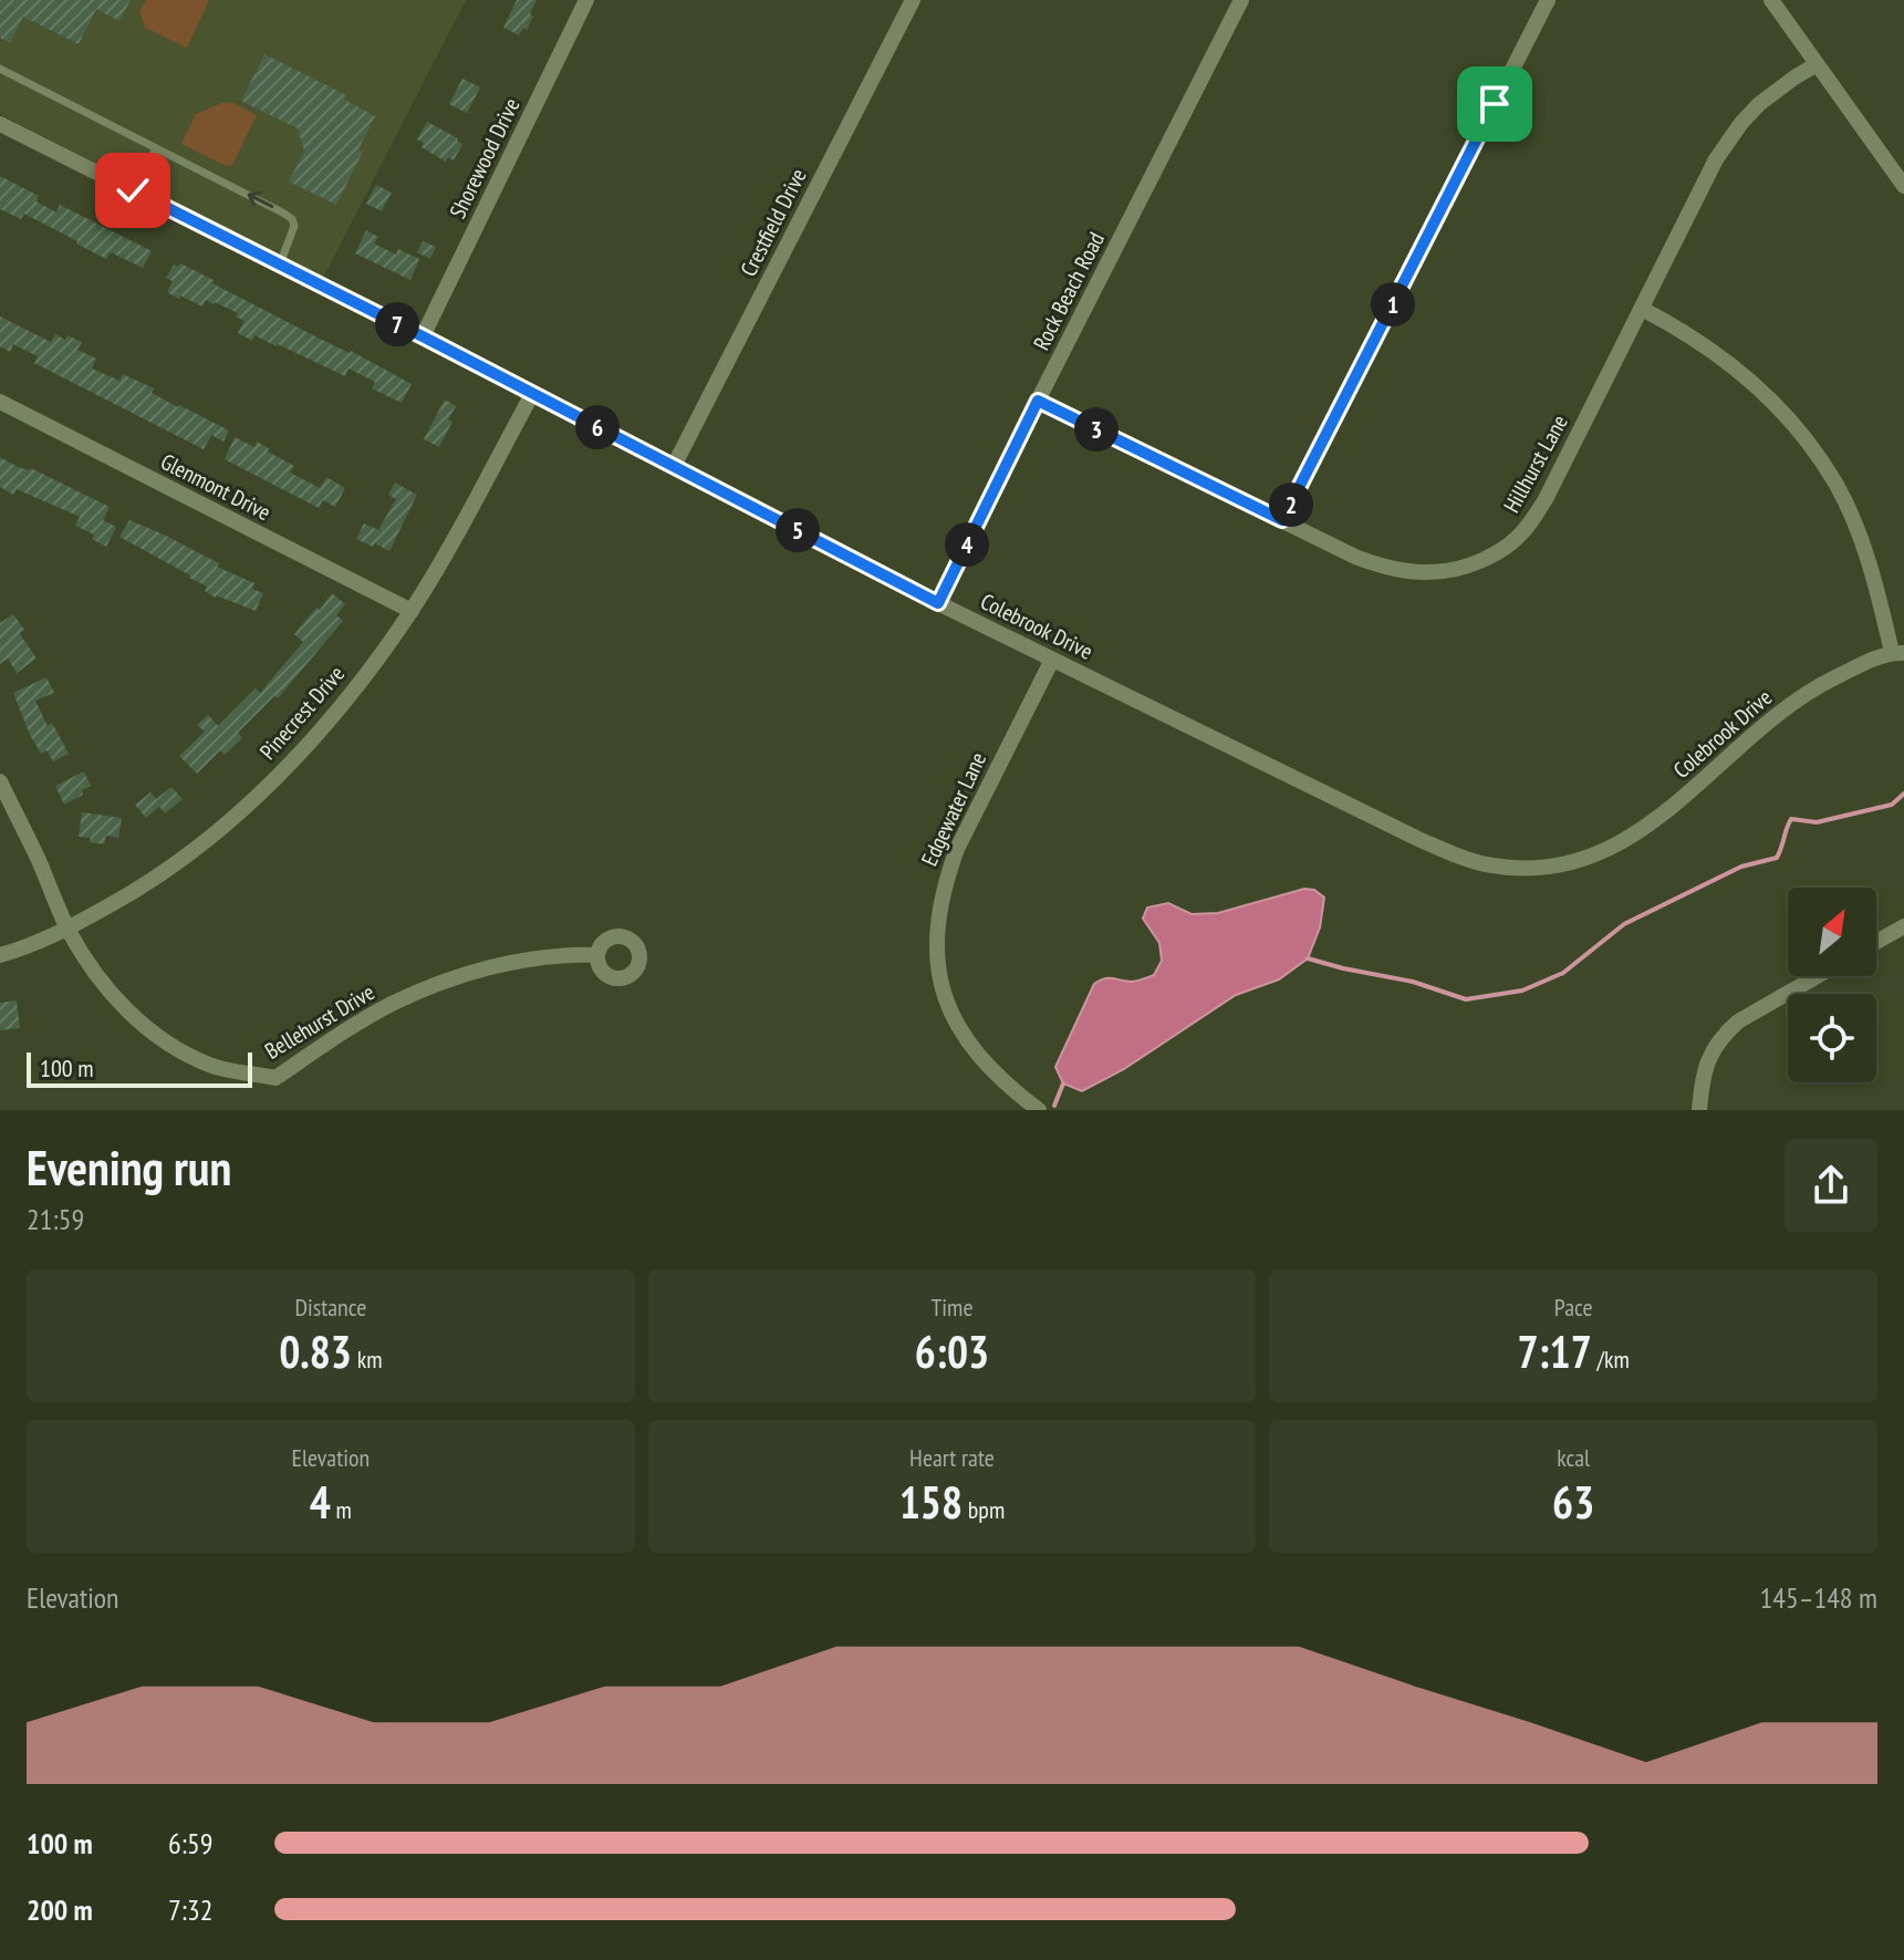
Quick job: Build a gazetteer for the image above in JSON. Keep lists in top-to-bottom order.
{
  "streets": {
    "street": [
      "Shorewood Drive",
      "Crestfield Drive",
      "Rock Beach Road",
      "Hillhurst Lane",
      "Glenmont Drive",
      "Colebrook Drive",
      "Pinecrest Drive",
      "Edgewater Lane",
      "Bellehurst Drive"
    ]
  },
  "crossings": [
    ["Shorewood Drive", "Colebrook Drive"],
    ["Crestfield Drive", "Colebrook Drive"],
    ["Rock Beach Road", "Hillhurst Lane"],
    ["Rock Beach Road", "Colebrook Drive"],
    ["Glenmont Drive", "Pinecrest Drive"],
    ["Colebrook Drive", "Pinecrest Drive"],
    ["Colebrook Drive", "Edgewater Lane"],
    ["Pinecrest Drive", "Bellehurst Drive"]
  ],
  "scale_bar": "100 m",
  "north": "top right",
  "page": {
    "pins": [
      "1",
      "7",
      "6",
      "3",
      "2",
      "5",
      "4"
    ],
    "scale": "100 m",
    "heading": ["Evening run", "21:59"],
    "stats": [
      ["Distance", "0.83 km"],
      ["Time", "6:03"],
      ["Pace", "7:17 /km"],
      ["Elevation", "4 m"],
      ["Heart rate", "158 bpm"],
      ["kcal", "63"]
    ],
    "chart": ["Elevation", "145–148 m"],
    "list": [
      {
        "name": "100 m",
        "note": "6:59"
      },
      {
        "name": "200 m",
        "note": "7:32"
      }
    ]
  }
}
